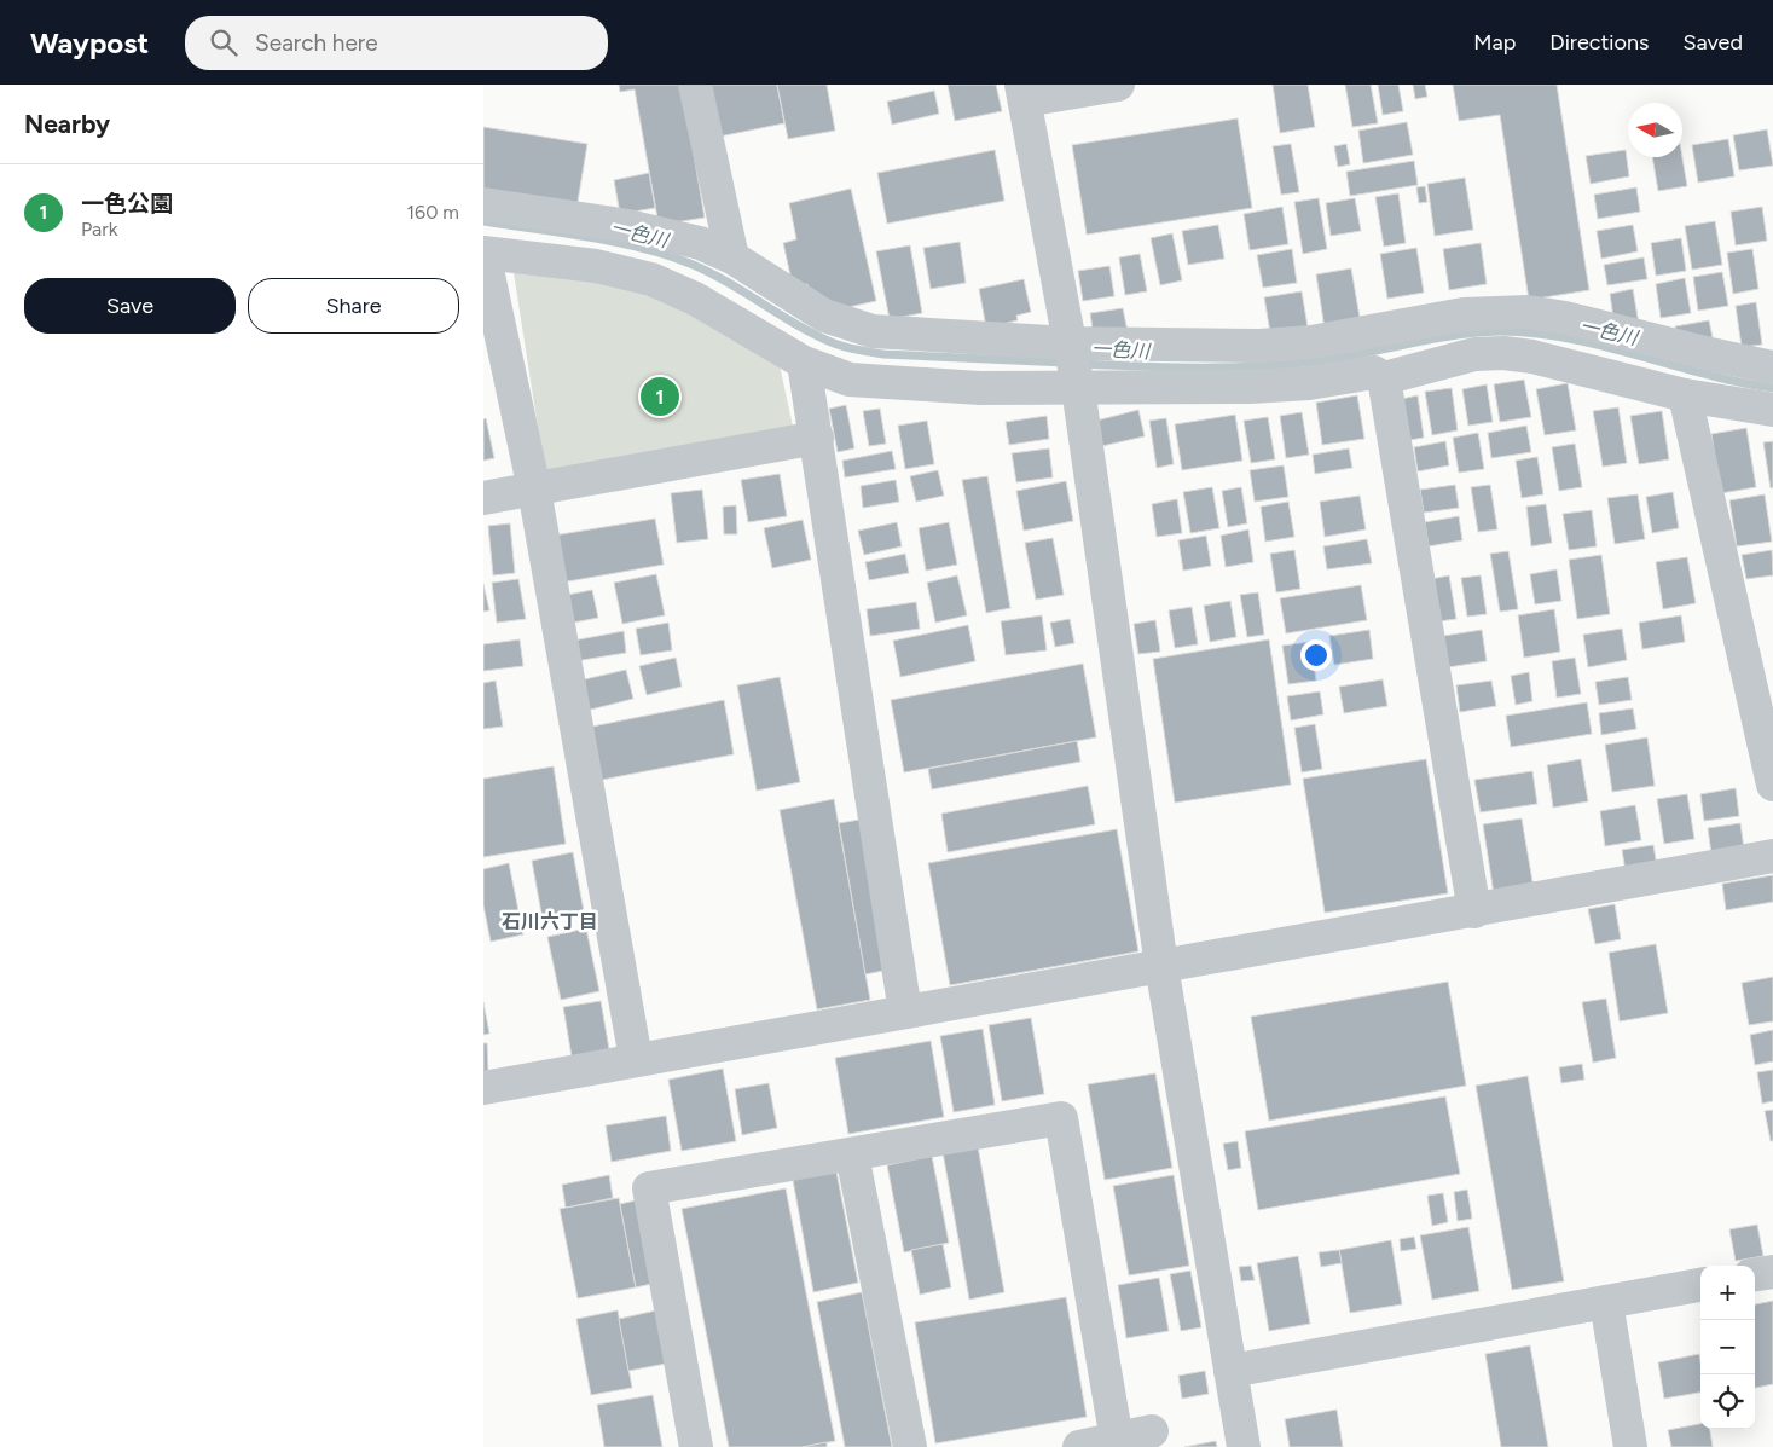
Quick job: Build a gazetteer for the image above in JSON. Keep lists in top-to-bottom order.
{
  "districts": ["石川六丁目"],
  "water": ["一色川"],
  "north": "left",
  "page": {
    "header": "Waypost",
    "search": "Search here",
    "nav": ["Map", "Directions", "Saved"],
    "heading": "Nearby",
    "list": [
      {
        "mark": "1",
        "name": "一色公園",
        "note": "Park",
        "value": "160 m"
      }
    ],
    "buttons": ["Save", "Share"],
    "pins": "1",
    "map_buttons": ["+", "−"]
  }
}
